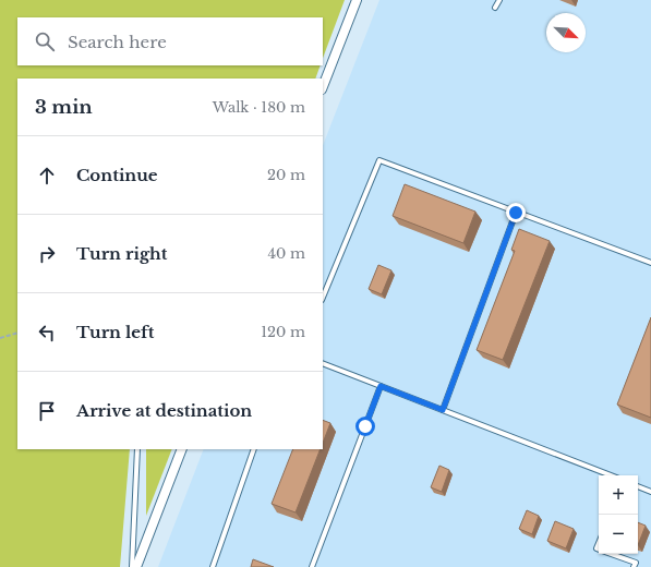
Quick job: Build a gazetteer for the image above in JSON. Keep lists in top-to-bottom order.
{
  "north": "bottom right",
  "page": {
    "search": "Search here",
    "heading": ["3 min", "Walk · 180 m"],
    "list": [
      ["Continue", "20 m"],
      ["Turn right", "40 m"],
      ["Turn left", "120 m"],
      "Arrive at destination"
    ],
    "map_buttons": ["+", "−"]
  }
}
